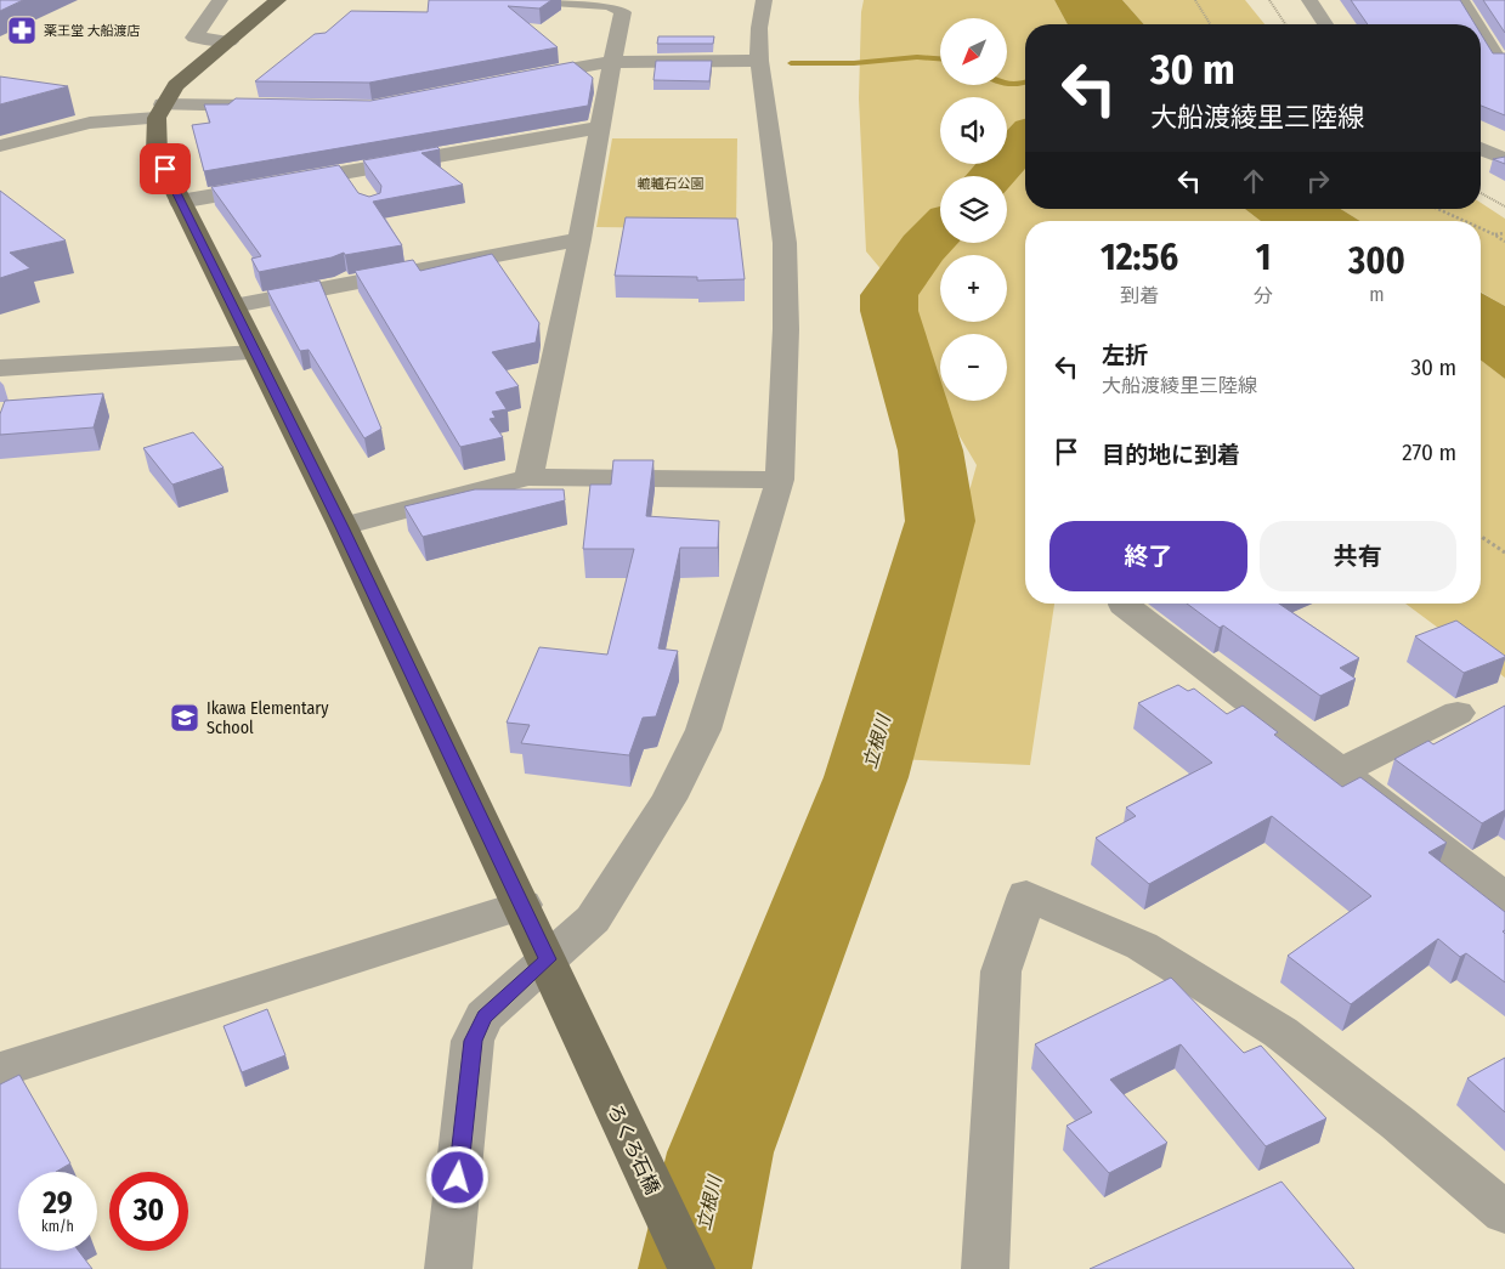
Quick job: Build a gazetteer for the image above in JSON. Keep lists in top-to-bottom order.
{
  "streets": {
    "main road": ["ろくろ石橋"]
  },
  "water": ["立根川"],
  "parks": ["轆轤石公園"],
  "places": {
    "pharmacy": ["薬王堂 大船渡店"],
    "school or university": ["Ikawa Elementary School"]
  },
  "north": "bottom left",
  "page": {
    "map_buttons": ["+", "−"],
    "turn": ["30 m", "大船渡綾里三陸線"],
    "eta": [
      "12:56",
      "到着",
      "1",
      "分",
      "300",
      "m"
    ],
    "list": [
      {
        "name": "左折",
        "note": "大船渡綾里三陸線",
        "value": "30 m"
      },
      {
        "name": "目的地に到着",
        "value": "270 m"
      }
    ],
    "buttons": ["終了", "共有"],
    "speed": "29 km/h",
    "limit": "30"
  }
}
